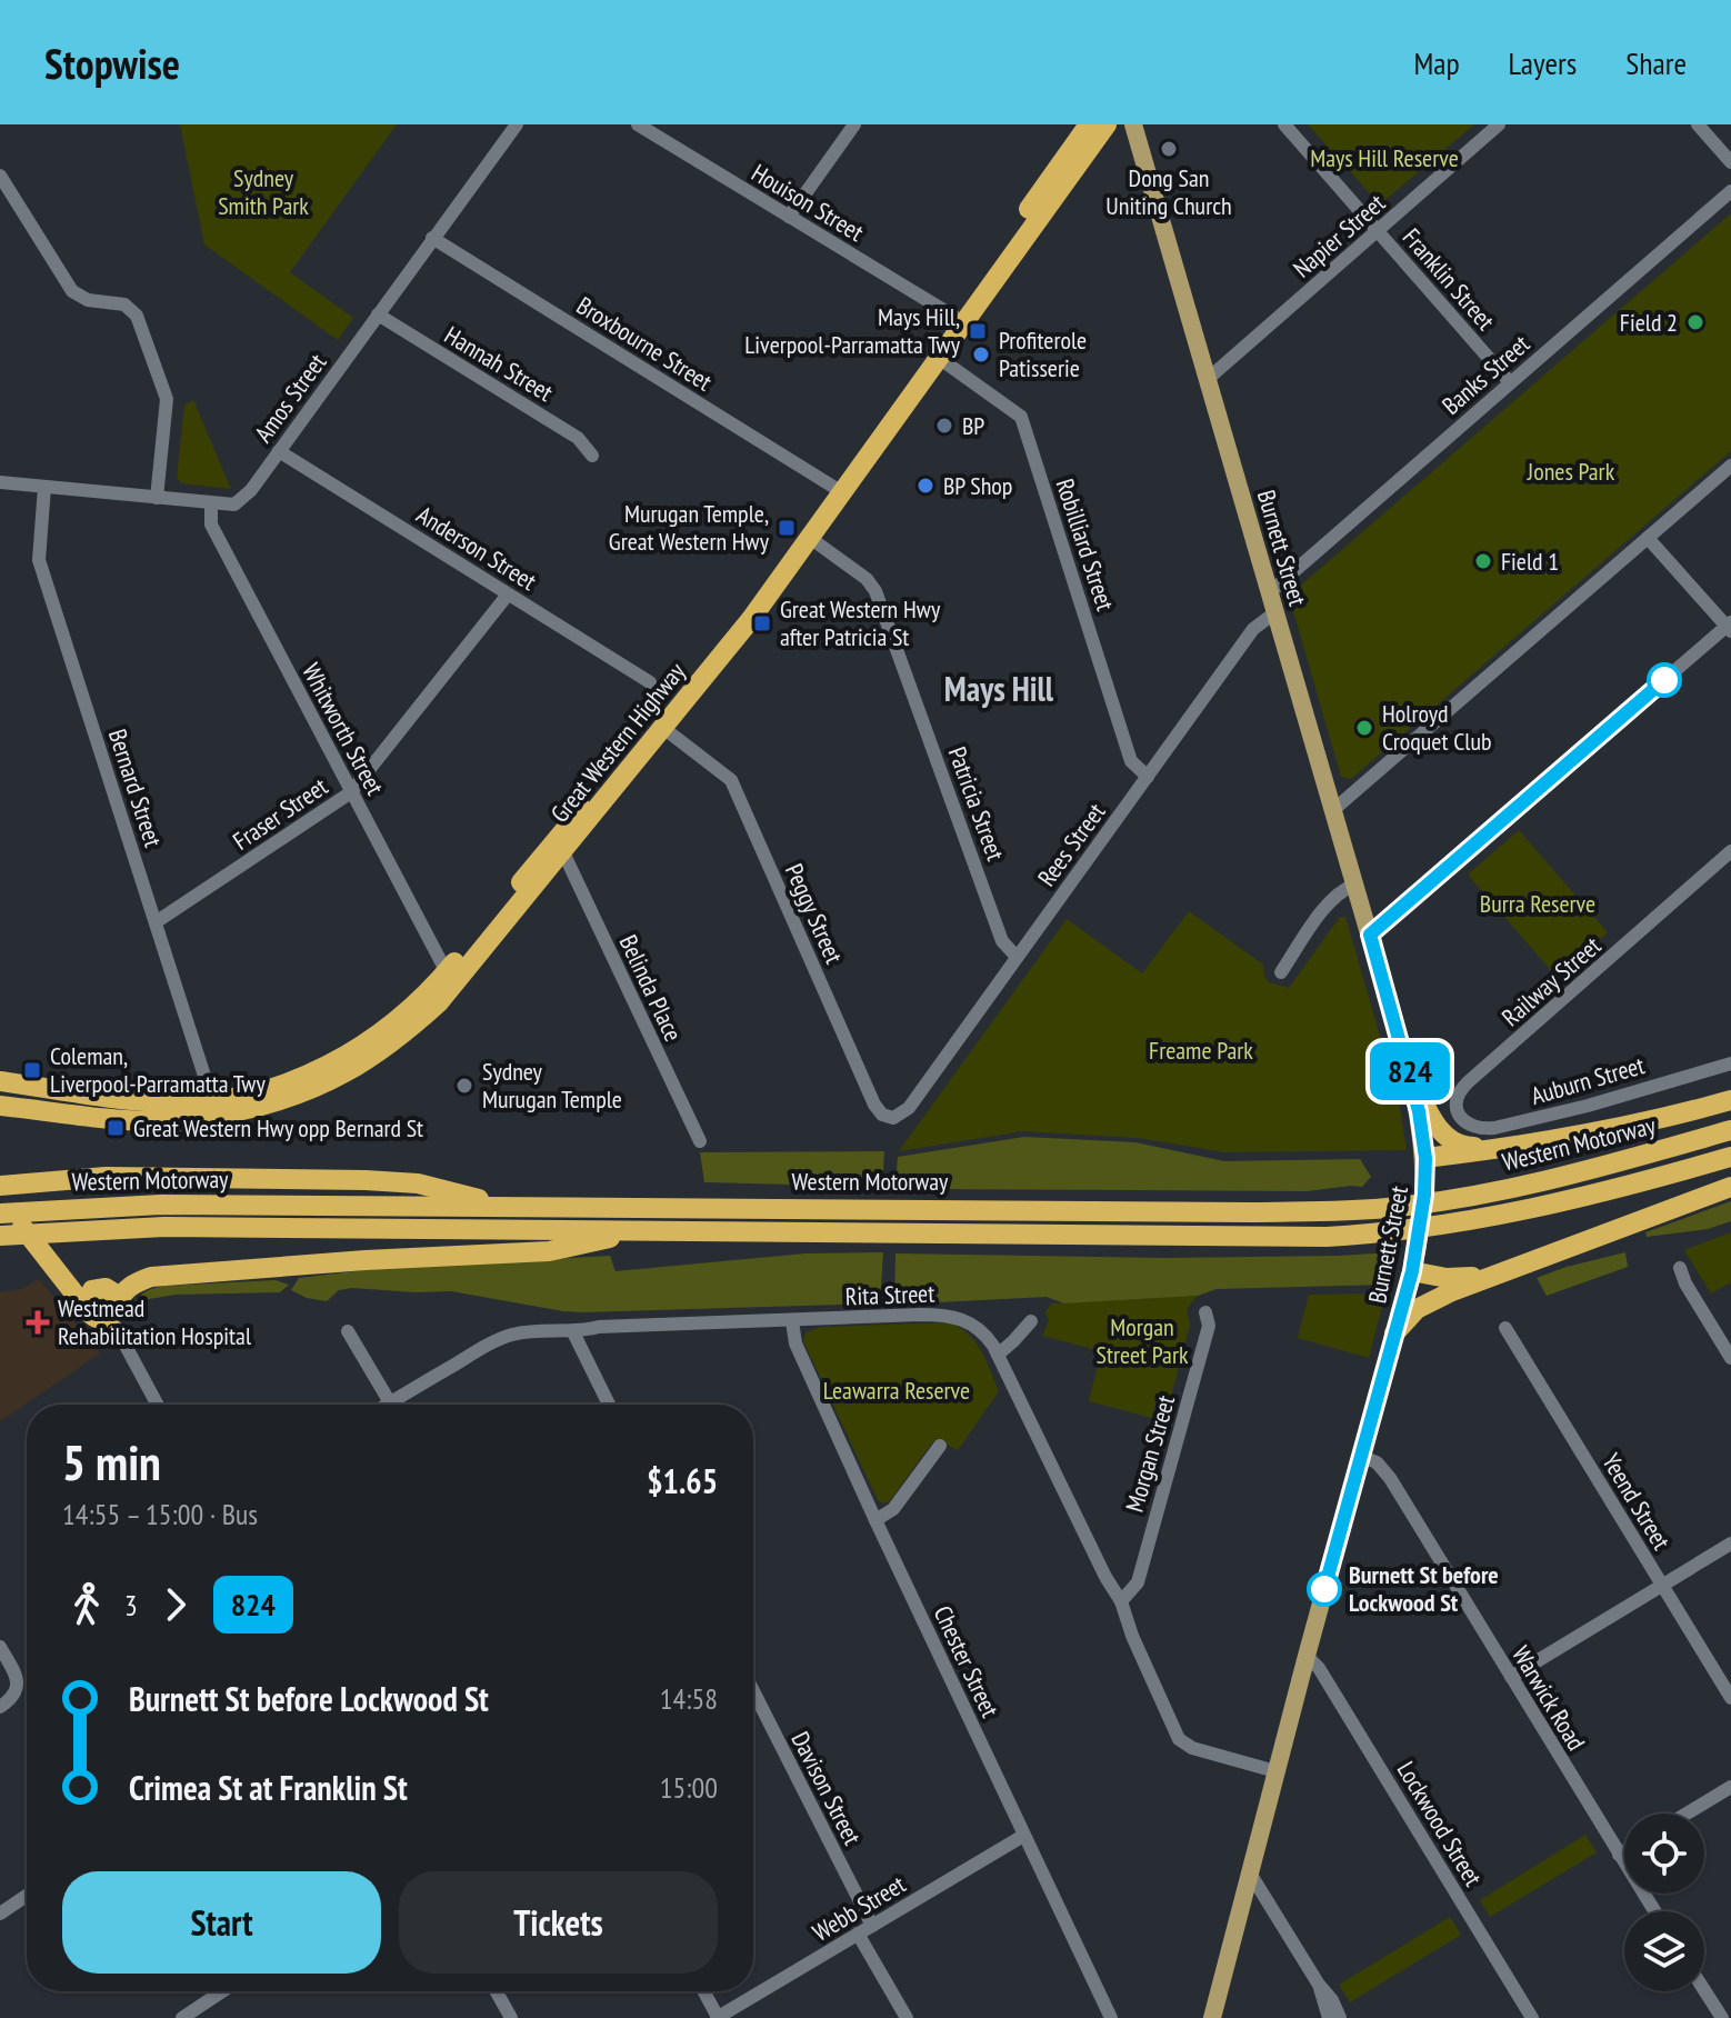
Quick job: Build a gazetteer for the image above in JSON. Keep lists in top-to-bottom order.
{
  "streets": {
    "highway": ["Great Western Highway", "Western Motorway"],
    "main road": ["Burnett Street"],
    "street": [
      "Houison Street",
      "Napier Street",
      "Franklin Street",
      "Broxbourne Street",
      "Hannah Street",
      "Banks Street",
      "Amos Street",
      "Robilliard Street",
      "Anderson Street",
      "Whitworth Street",
      "Bernard Street",
      "Patricia Street",
      "Fraser Street",
      "Rees Street",
      "Peggy Street",
      "Railway Street",
      "Belinda Place",
      "Auburn Street",
      "Rita Street",
      "Morgan Street",
      "Yeend Street",
      "Chester Street",
      "Warwick Road",
      "Davison Street",
      "Lockwood Street",
      "Webb Street"
    ]
  },
  "crossings": [
    ["Houison Street", "Great Western Highway"],
    ["Napier Street", "Franklin Street"],
    ["Napier Street", "Burnett Street"],
    ["Franklin Street", "Banks Street"],
    ["Broxbourne Street", "Amos Street"],
    ["Broxbourne Street", "Great Western Highway"],
    ["Hannah Street", "Amos Street"],
    ["Banks Street", "Burnett Street"],
    ["Amos Street", "Anderson Street"],
    ["Amos Street", "Whitworth Street"],
    ["Amos Street", "Bernard Street"],
    ["Robilliard Street", "Great Western Highway"],
    ["Robilliard Street", "Rees Street"],
    ["Anderson Street", "Fraser Street"],
    ["Burnett Street", "Rees Street"],
    ["Burnett Street", "Rita Street"],
    ["Burnett Street", "Warwick Road"],
    ["Burnett Street", "Lockwood Street"],
    ["Whitworth Street", "Great Western Highway"],
    ["Whitworth Street", "Fraser Street"],
    ["Great Western Highway", "Bernard Street"],
    ["Great Western Highway", "Patricia Street"],
    ["Great Western Highway", "Peggy Street"],
    ["Great Western Highway", "Belinda Place"],
    ["Bernard Street", "Fraser Street"],
    ["Patricia Street", "Rees Street"],
    ["Rees Street", "Peggy Street"],
    ["Railway Street", "Auburn Street"],
    ["Rita Street", "Morgan Street"],
    ["Rita Street", "Chester Street"],
    ["Chester Street", "Webb Street"],
    ["Davison Street", "Webb Street"]
  ],
  "districts": ["Mays Hill"],
  "parks": [
    "Mays Hill Reserve",
    "Sydney Smith Park",
    "Jones Park",
    "Burra Reserve",
    "Freame Park",
    "Morgan Street Park",
    "Leawarra Reserve"
  ],
  "places": {
    "other": [
      "Dong San Uniting Church",
      "Field 2",
      "Profiterole Patisserie",
      "BP",
      "BP Shop",
      "Field 1",
      "Holroyd Croquet Club",
      "Sydney Murugan Temple",
      "Burnett St before Lockwood St"
    ],
    "transit": [
      "Mays Hill, Liverpool-Parramatta Twy",
      "Murugan Temple, Great Western Hwy",
      "Great Western Hwy after Patricia St",
      "Coleman, Liverpool-Parramatta Twy",
      "Great Western Hwy opp Bernard St"
    ],
    "health": ["Westmead Rehabilitation Hospital"]
  },
  "lines": ["bus line 824"],
  "page": {
    "header": "Stopwise",
    "nav": ["Map", "Layers", "Share"],
    "on_map": "824",
    "heading": ["5 min", "14:55 – 15:00 · Bus", "$1.65"],
    "legs": ["3", "824"],
    "list": [
      {
        "name": "Burnett St before Lockwood St",
        "value": "14:58"
      },
      {
        "name": "Crimea St at Franklin St",
        "value": "15:00"
      }
    ],
    "buttons": ["Start", "Tickets"]
  }
}
